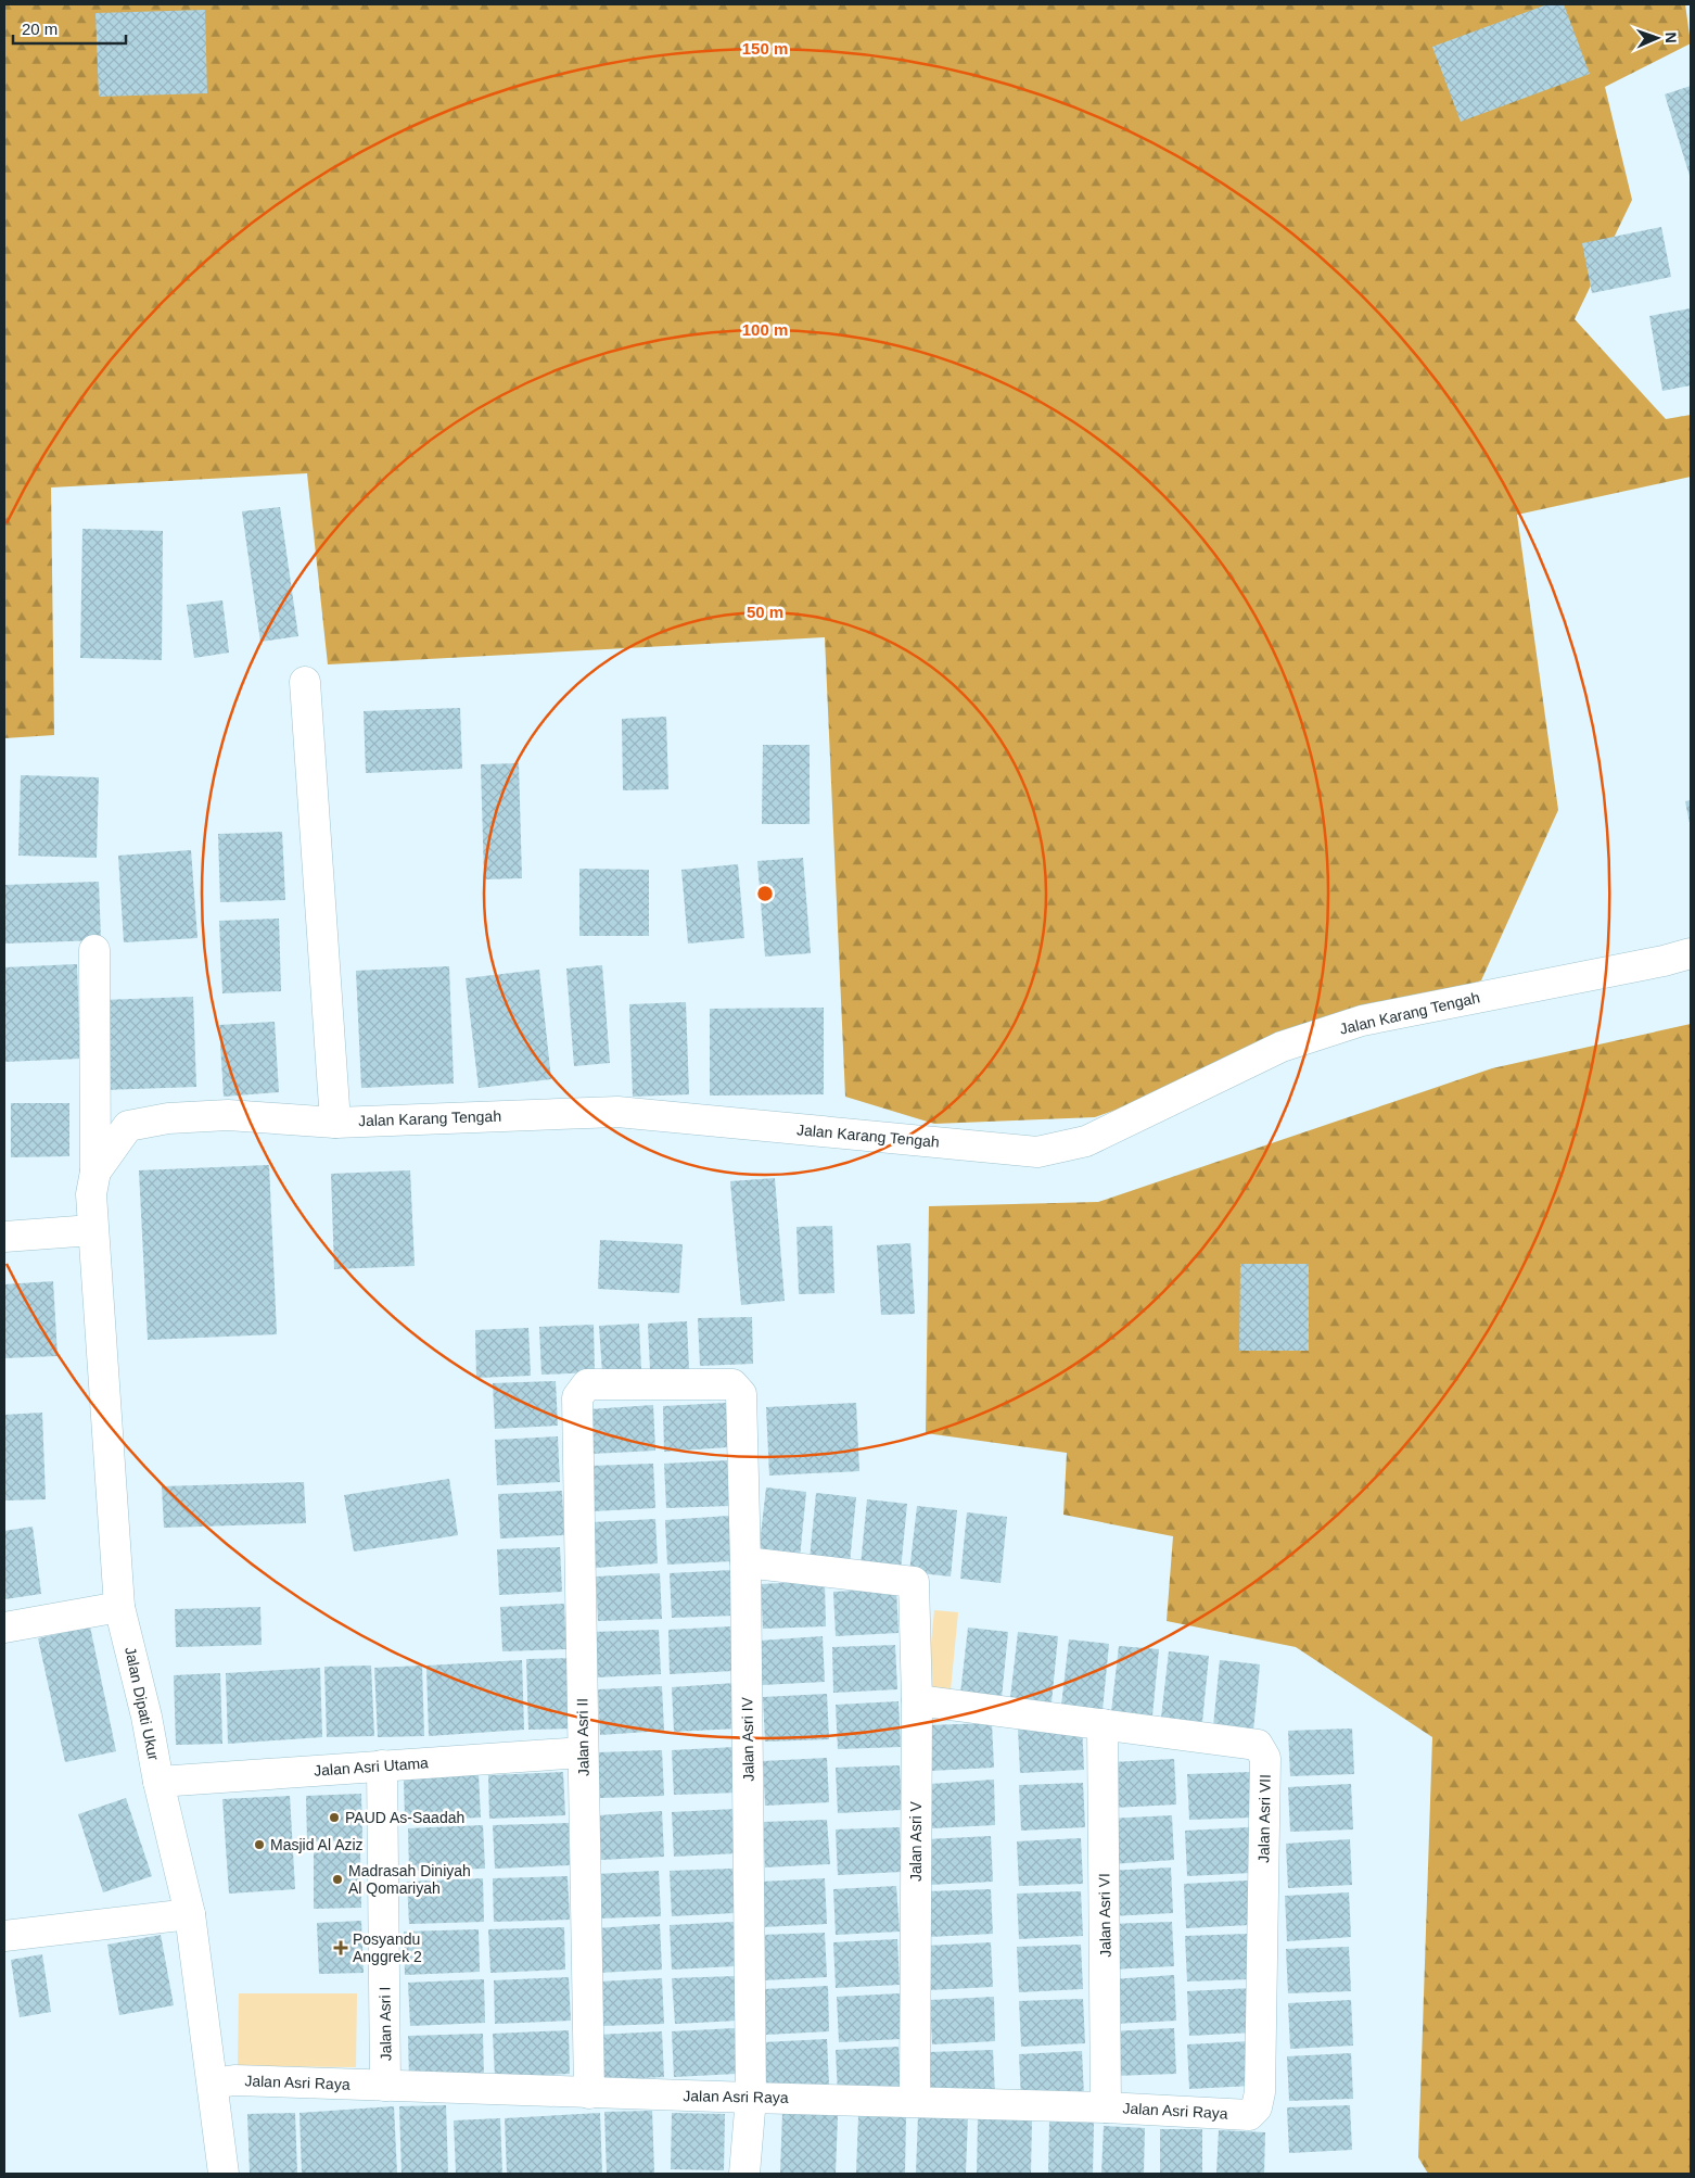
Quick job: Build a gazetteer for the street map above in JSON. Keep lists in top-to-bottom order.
{
  "streets": {
    "street": [
      "Jalan Karang Tengah",
      "Jalan Dipati Ukur",
      "Jalan Asri II",
      "Jalan Asri IV",
      "Jalan Asri Utama",
      "Jalan Asri VII",
      "Jalan Asri V",
      "Jalan Asri VI",
      "Jalan Asri I",
      "Jalan Asri Raya"
    ]
  },
  "crossings": [
    ["Jalan Karang Tengah", "Jalan Dipati Ukur"],
    ["Jalan Dipati Ukur", "Jalan Asri Utama"],
    ["Jalan Dipati Ukur", "Jalan Asri Raya"],
    ["Jalan Asri II", "Jalan Asri IV"],
    ["Jalan Asri II", "Jalan Asri Utama"],
    ["Jalan Asri II", "Jalan Asri Raya"],
    ["Jalan Asri IV", "Jalan Asri V"],
    ["Jalan Asri IV", "Jalan Asri Raya"],
    ["Jalan Asri Utama", "Jalan Asri I"],
    ["Jalan Asri VII", "Jalan Asri V"],
    ["Jalan Asri VII", "Jalan Asri VI"],
    ["Jalan Asri VII", "Jalan Asri Raya"],
    ["Jalan Asri V", "Jalan Asri Raya"],
    ["Jalan Asri VI", "Jalan Asri Raya"],
    ["Jalan Asri I", "Jalan Asri Raya"]
  ],
  "places": {
    "other": ["PAUD As-Saadah", "Masjid Al Aziz", "Madrasah Diniyah Al Qomariyah"],
    "health": ["Posyandu Anggrek 2"]
  },
  "scale_bar": "20 m",
  "north": "right",
  "rings": ["150 m", "100 m", "50 m"]
}
